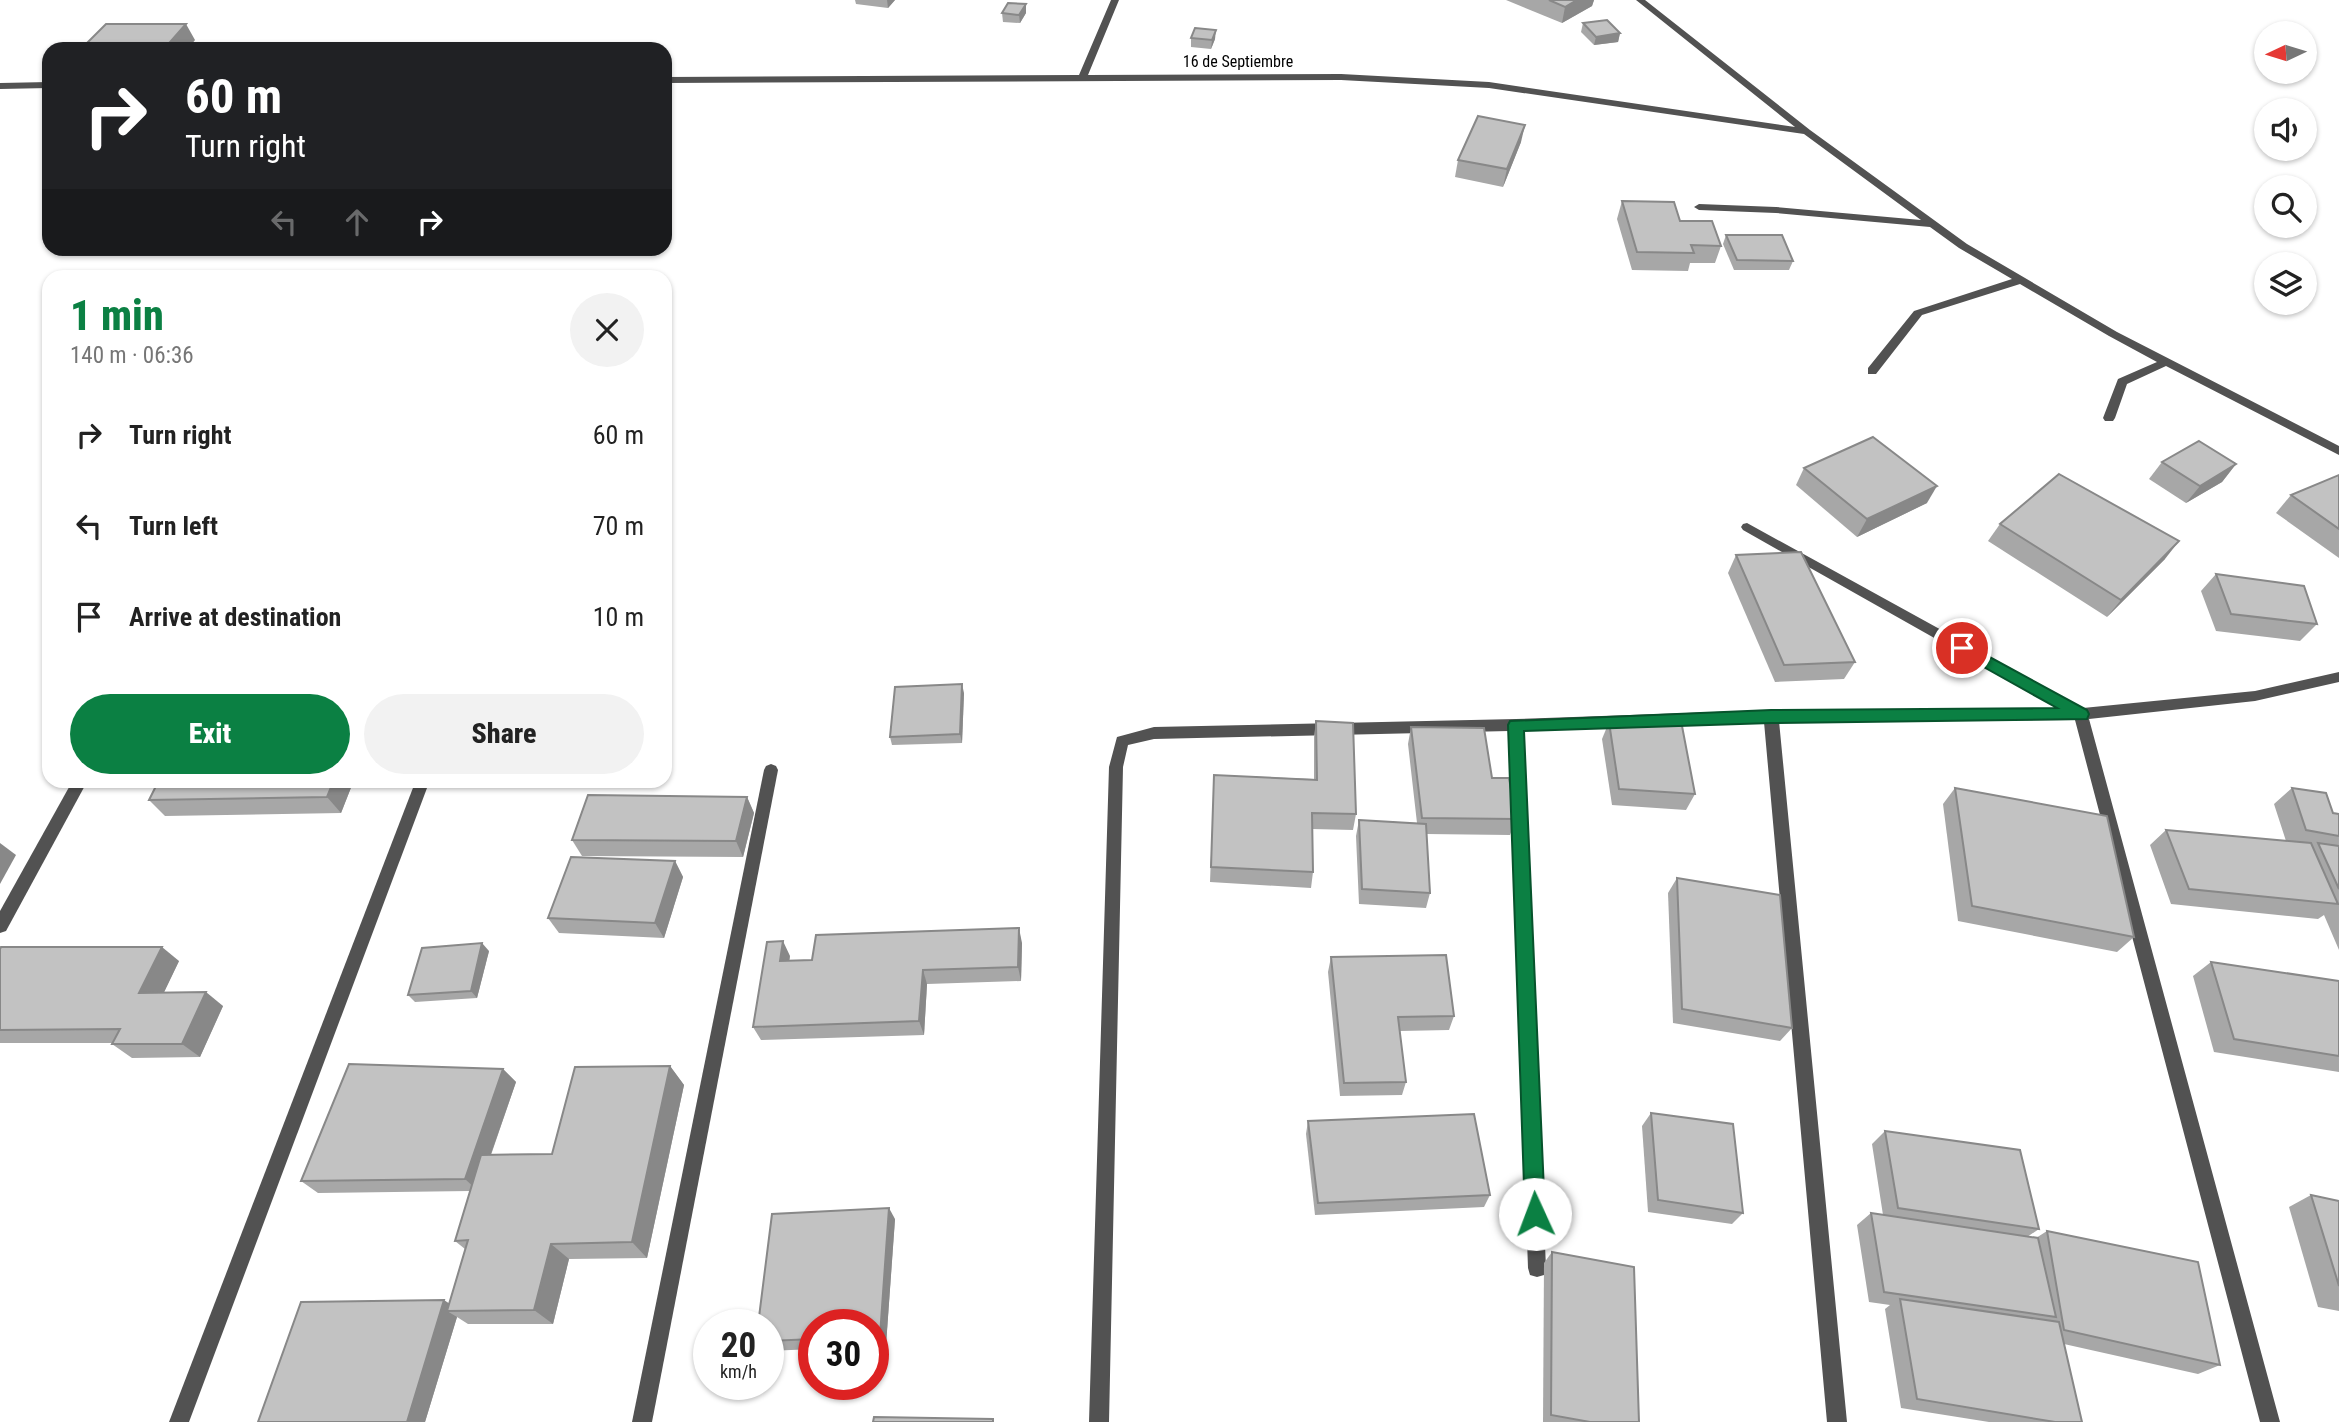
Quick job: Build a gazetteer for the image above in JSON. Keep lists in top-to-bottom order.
{
  "streets": {
    "street": ["16 de Septiembre"]
  },
  "north": "left",
  "page": {
    "turn": ["60 m", "Turn right"],
    "heading": ["1 min", "140 m · 06:36"],
    "list": [
      {
        "name": "Turn right",
        "value": "60 m"
      },
      {
        "name": "Turn left",
        "value": "70 m"
      },
      {
        "name": "Arrive at destination",
        "value": "10 m"
      }
    ],
    "buttons": ["Exit", "Share"],
    "speed": "20 km/h",
    "limit": "30"
  }
}
